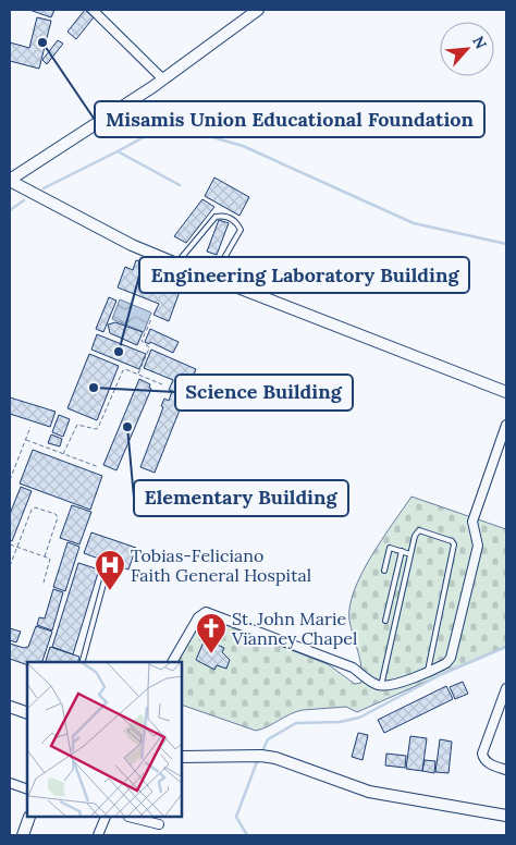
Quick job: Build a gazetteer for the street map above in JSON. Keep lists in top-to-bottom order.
{
  "places": {
    "other": [
      "Misamis Union Educational Foundation",
      "Engineering Laboratory Building",
      "Science Building",
      "Elementary Building"
    ],
    "hospital": ["Tobias-Feliciano Faith General Hospital"],
    "church": ["St. John Marie Vianney Chapel"]
  },
  "north": "top right"
}
